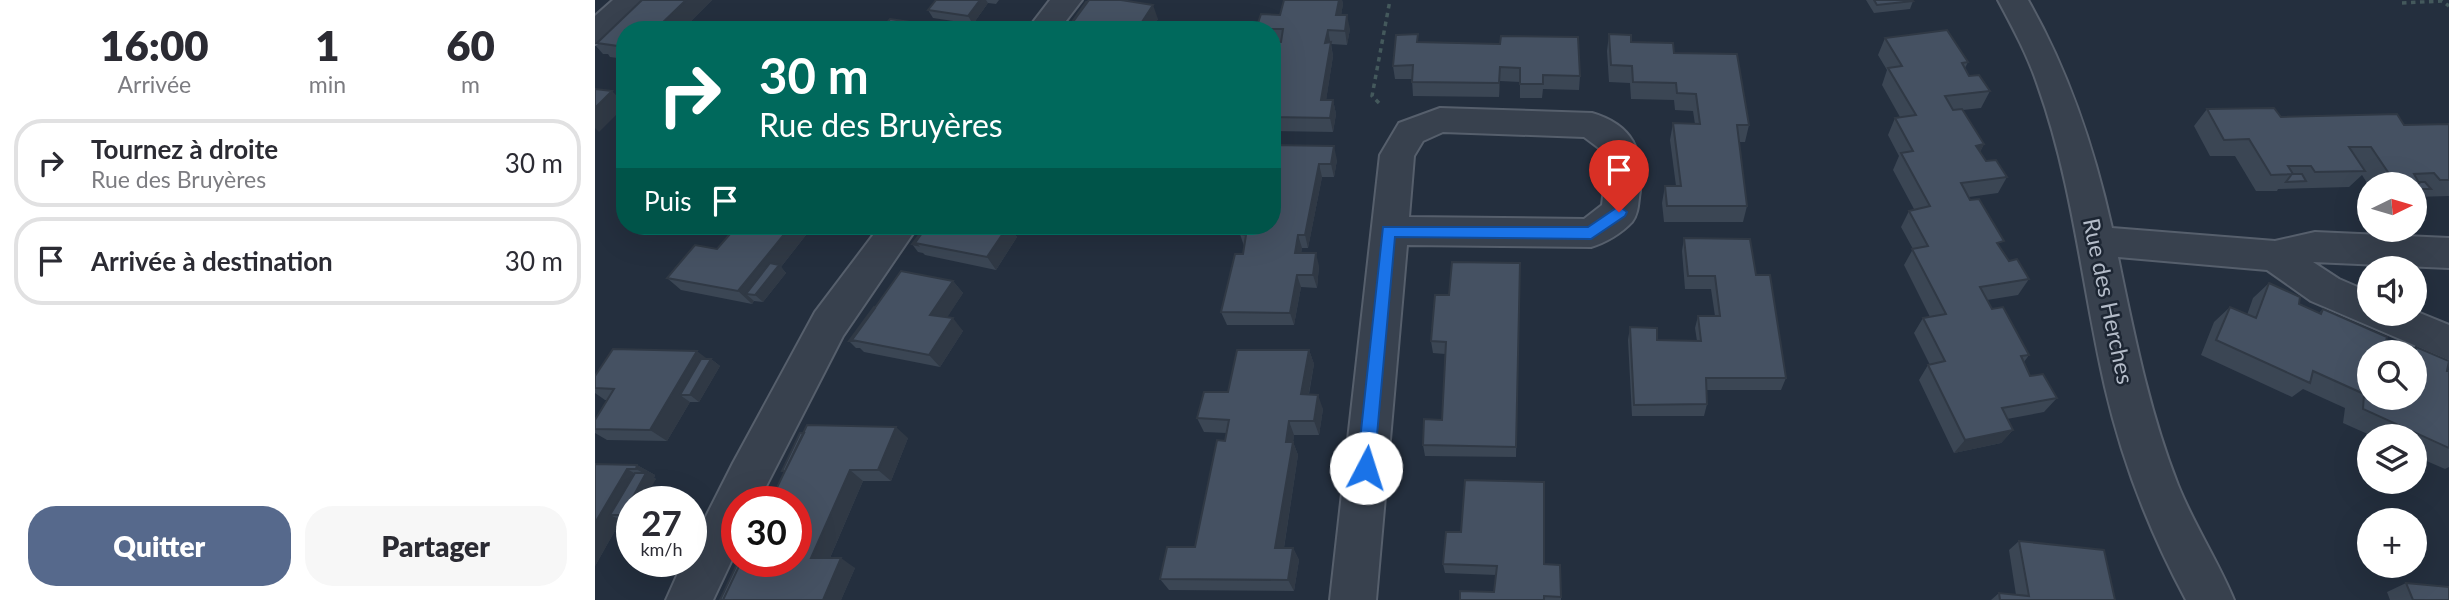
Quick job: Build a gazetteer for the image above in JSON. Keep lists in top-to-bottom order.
{
  "streets": {
    "street": ["Rue des Herches"]
  },
  "north": "right",
  "page": {
    "eta": [
      "16:00",
      "Arrivée",
      "1",
      "min",
      "60",
      "m"
    ],
    "turn": ["30 m", "Rue des Bruyères"],
    "list": [
      {
        "name": "Tournez à droite",
        "note": "Rue des Bruyères",
        "value": "30 m"
      },
      {
        "name": "Arrivée à destination",
        "value": "30 m"
      }
    ],
    "then": "Puis",
    "map_buttons": "+",
    "speed": "27 km/h",
    "limit": "30",
    "buttons": ["Quitter", "Partager"]
  }
}
